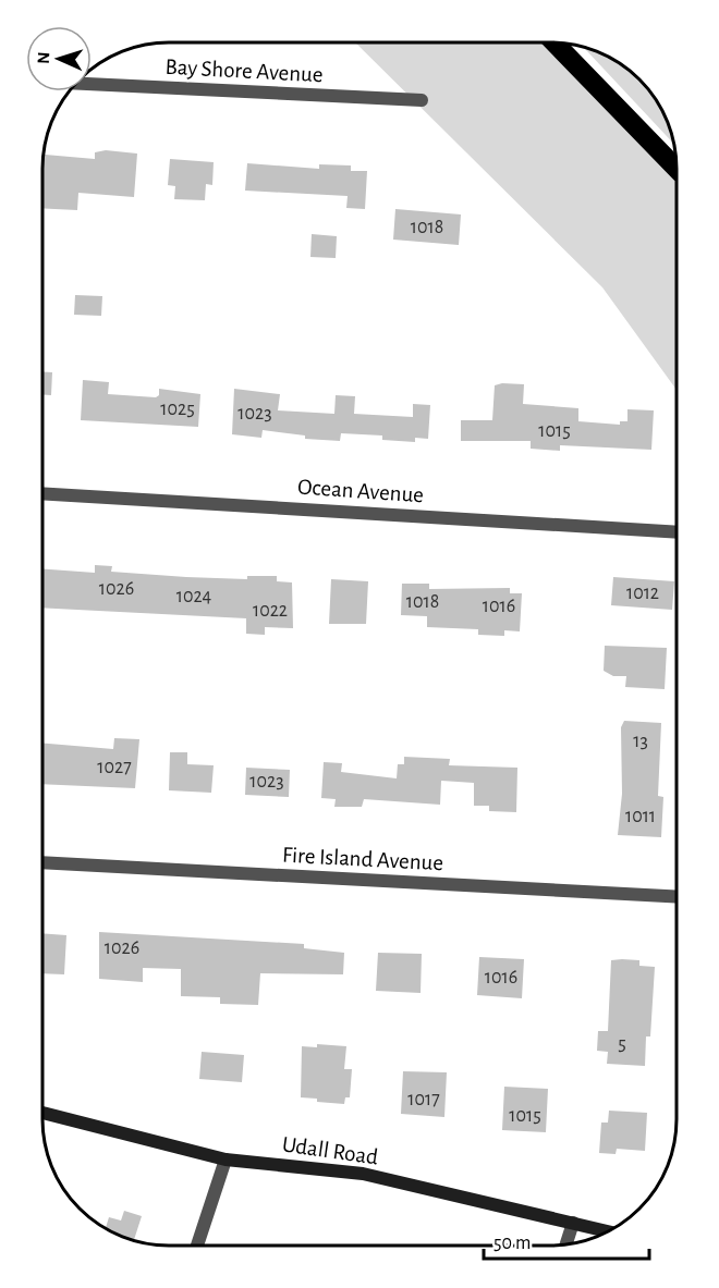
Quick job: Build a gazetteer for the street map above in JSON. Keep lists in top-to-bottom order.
{
  "streets": {
    "street": [
      "Bay Shore Avenue",
      "Ocean Avenue",
      "Fire Island Avenue",
      "Udall Road"
    ]
  },
  "house_numbers": [
    "1018",
    "1025",
    "1023",
    "1015",
    "1026",
    "1012",
    "1024",
    "1018",
    "1016",
    "1022",
    "13",
    "1027",
    "1023",
    "1011",
    "1026",
    "1016",
    "5",
    "1017",
    "1015"
  ],
  "scale_bar": "50 m",
  "north": "left"
}
